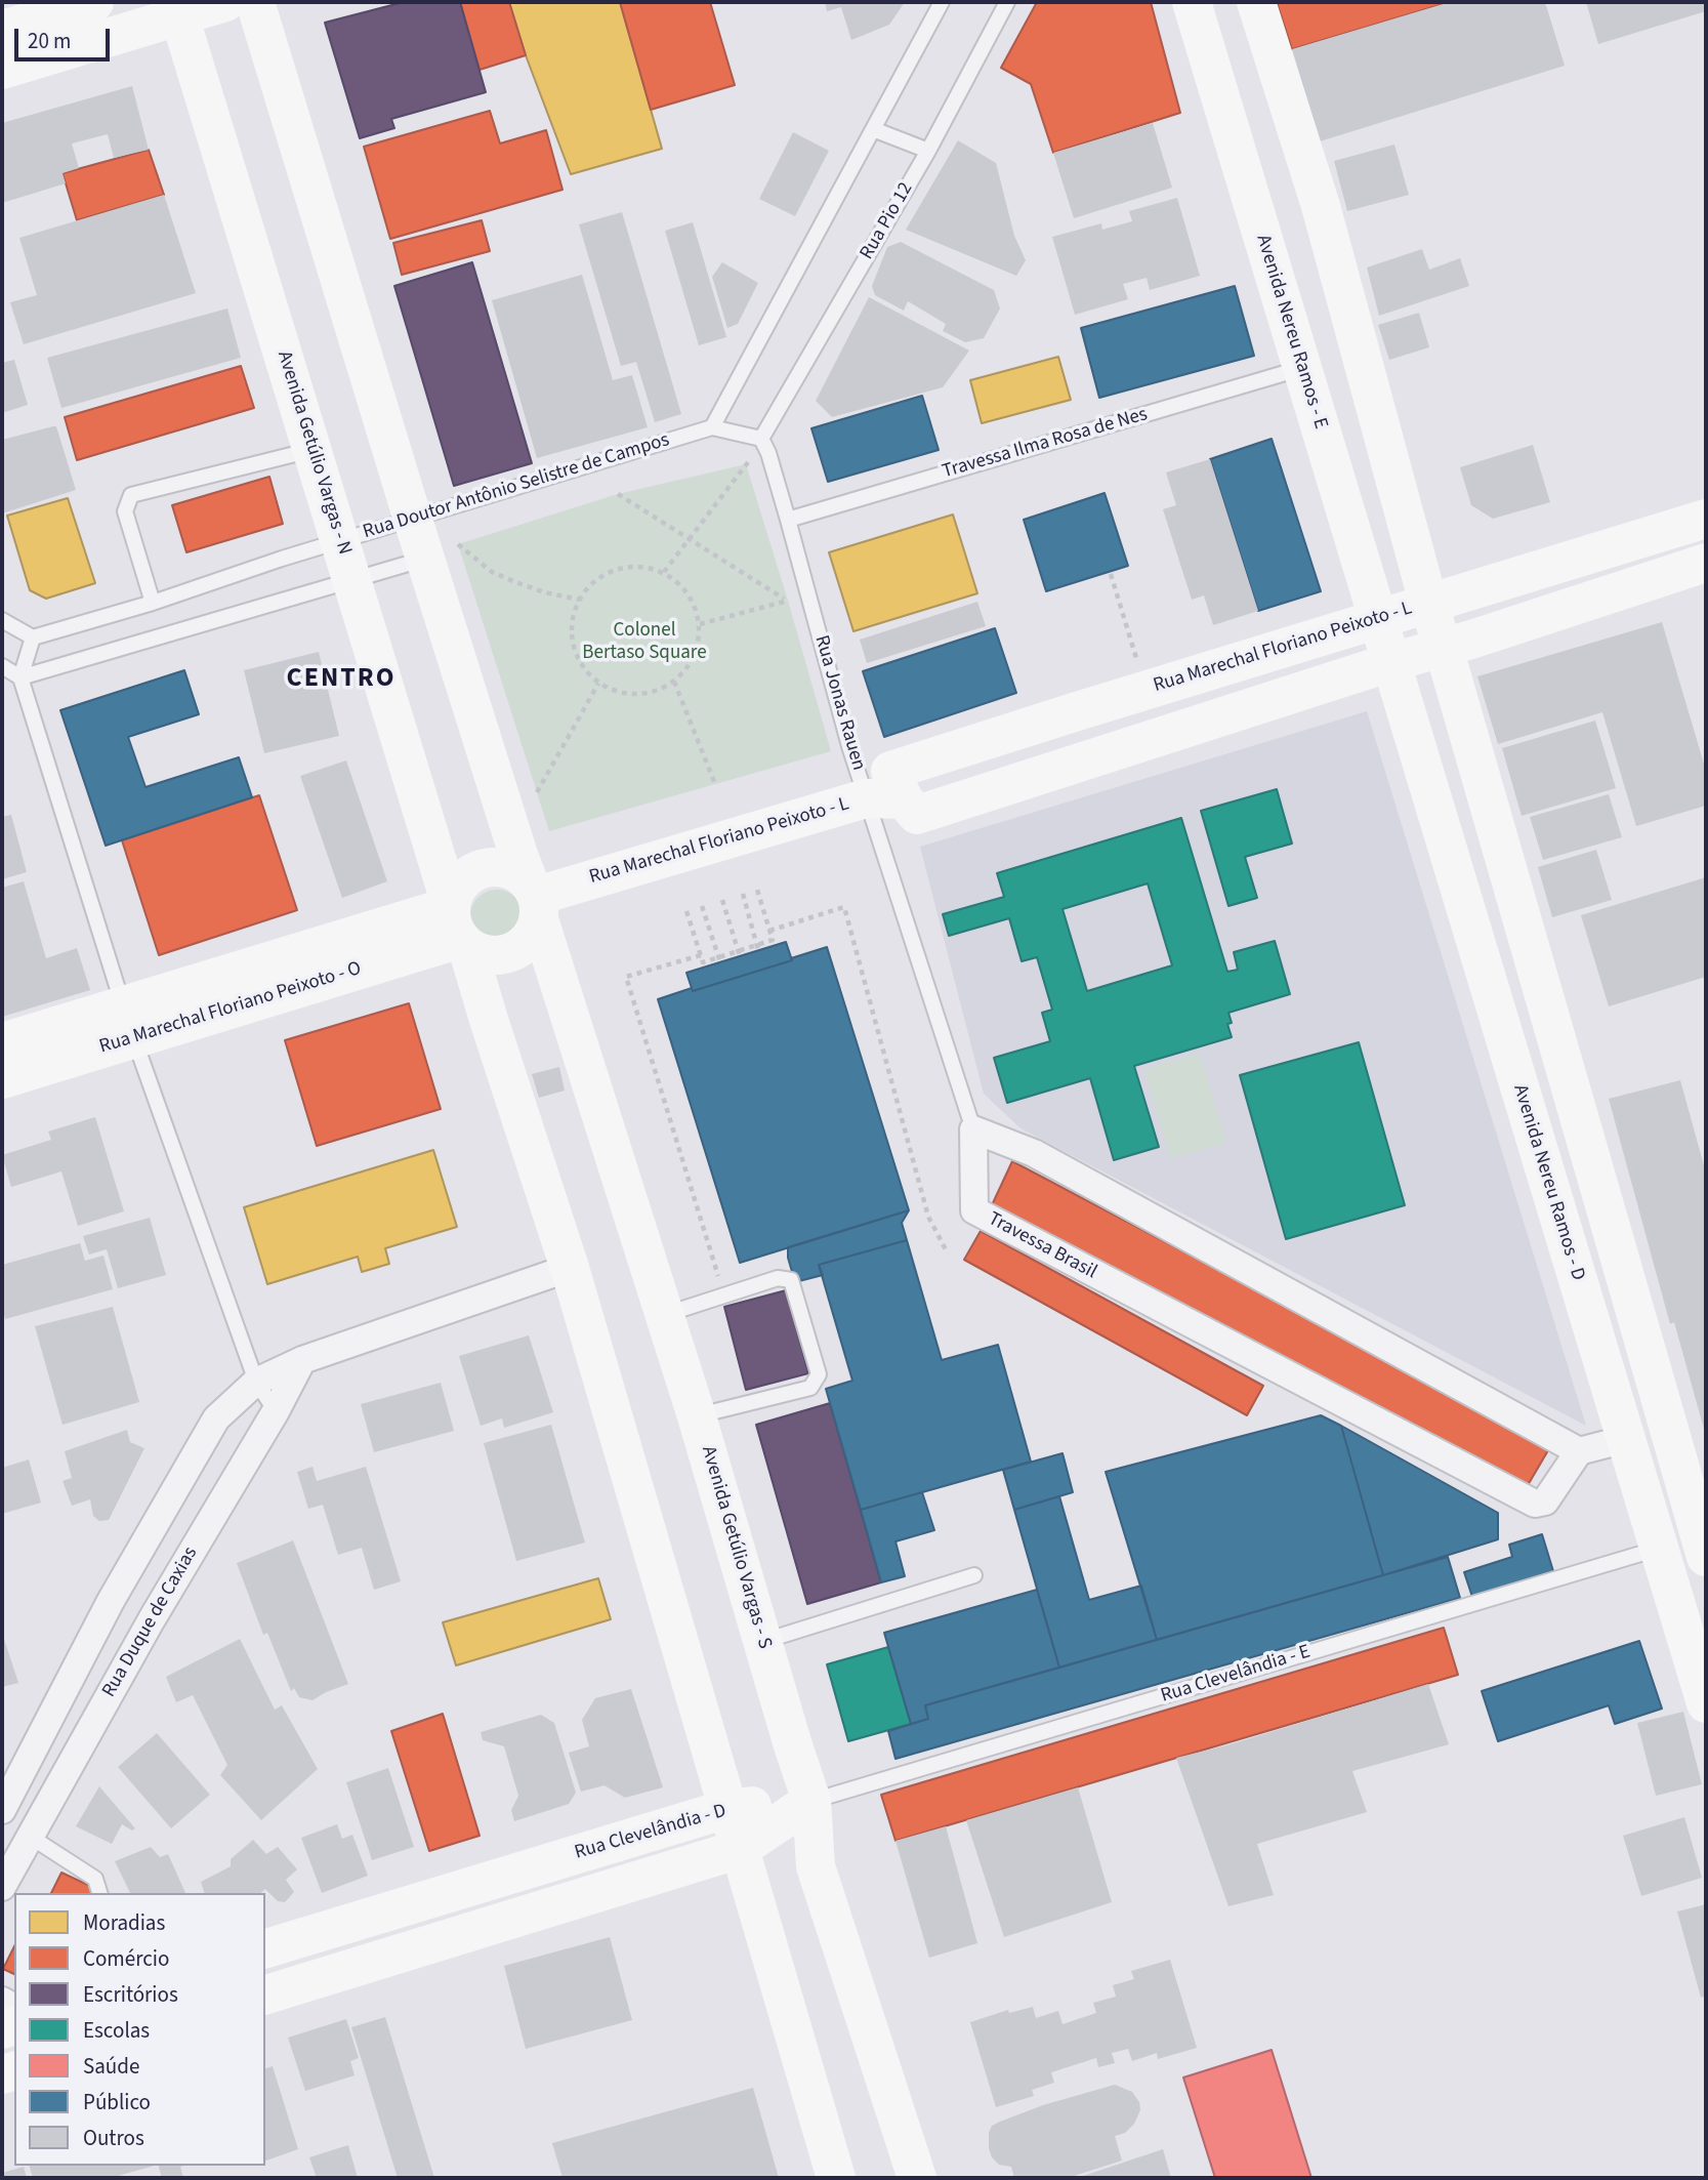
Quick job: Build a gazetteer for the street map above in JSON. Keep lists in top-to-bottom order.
{
  "streets": {
    "street": [
      "Avenida Nereu Ramos - E",
      "Avenida Getúlio Vargas - N",
      "Rua Marechal Floriano Peixoto - L",
      "Rua Marechal Floriano Peixoto - O",
      "Avenida Nereu Ramos - D",
      "Travessa Brasil",
      "Avenida Getúlio Vargas - S",
      "Rua Duque de Caxias",
      "Rua Clevelândia - E",
      "Rua Clevelândia - D"
    ],
    "lane": [
      "Rua Pio 12",
      "Travessa Ilma Rosa de Nes",
      "Rua Doutor Antônio Selistre de Campos",
      "Rua Jonas Rauen"
    ]
  },
  "crossings": [
    ["Rua Pio 12", "Rua Jonas Rauen"],
    ["Avenida Nereu Ramos - E", "Travessa Ilma Rosa de Nes"],
    ["Avenida Nereu Ramos - E", "Rua Marechal Floriano Peixoto - L"],
    ["Avenida Nereu Ramos - E", "Avenida Nereu Ramos - D"],
    ["Travessa Ilma Rosa de Nes", "Rua Jonas Rauen"],
    ["Avenida Getúlio Vargas - N", "Rua Doutor Antônio Selistre de Campos"],
    ["Avenida Getúlio Vargas - N", "Rua Marechal Floriano Peixoto - L"],
    ["Avenida Getúlio Vargas - N", "Rua Marechal Floriano Peixoto - O"],
    ["Avenida Getúlio Vargas - N", "Avenida Getúlio Vargas - S"],
    ["Rua Marechal Floriano Peixoto - L", "Rua Jonas Rauen"],
    ["Rua Marechal Floriano Peixoto - L", "Rua Marechal Floriano Peixoto - O"],
    ["Rua Marechal Floriano Peixoto - L", "Avenida Getúlio Vargas - S"],
    ["Rua Jonas Rauen", "Travessa Brasil"],
    ["Rua Marechal Floriano Peixoto - O", "Avenida Getúlio Vargas - S"],
    ["Avenida Nereu Ramos - D", "Rua Clevelândia - E"],
    ["Avenida Getúlio Vargas - S", "Rua Clevelândia - E"],
    ["Avenida Getúlio Vargas - S", "Rua Clevelândia - D"],
    ["Rua Clevelândia - E", "Rua Clevelândia - D"]
  ],
  "districts": ["CENTRO"],
  "parks": ["Colonel Bertaso Square"],
  "legend": [
    "Moradias",
    "Comércio",
    "Escritórios",
    "Escolas",
    "Saúde",
    "Público",
    "Outros"
  ],
  "scale_bar": "20 m"
}
